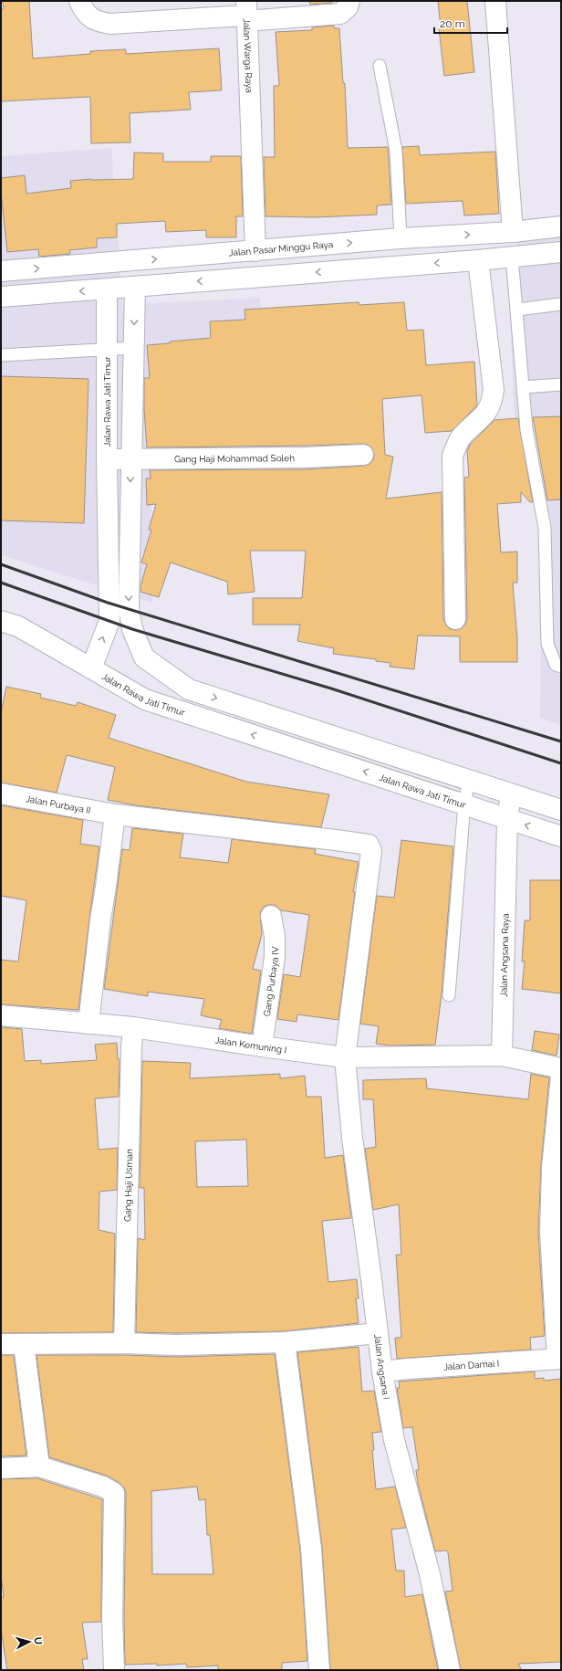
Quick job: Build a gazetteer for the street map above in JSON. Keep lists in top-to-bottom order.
{
  "streets": {
    "street": [
      "Jalan Warga Raya",
      "Jalan Pasar Minggu Raya",
      "Jalan Rawa Jati Timur",
      "Gang Haji Mohammad Soleh",
      "Jalan Purbaya II",
      "Jalan Angsana Raya",
      "Gang Purbaya IV",
      "Jalan Kemuning I",
      "Gang Haji Usman",
      "Jalan Damai I",
      "Jalan Angsana I"
    ]
  },
  "crossings": [
    ["Jalan Warga Raya", "Jalan Pasar Minggu Raya"],
    ["Jalan Rawa Jati Timur", "Gang Haji Mohammad Soleh"],
    ["Jalan Rawa Jati Timur", "Jalan Angsana Raya"],
    ["Jalan Purbaya II", "Jalan Kemuning I"],
    ["Jalan Purbaya II", "Jalan Angsana I"],
    ["Jalan Angsana Raya", "Jalan Kemuning I"],
    ["Gang Purbaya IV", "Jalan Kemuning I"],
    ["Jalan Kemuning I", "Gang Haji Usman"],
    ["Jalan Kemuning I", "Jalan Angsana I"],
    ["Jalan Damai I", "Jalan Angsana I"]
  ],
  "scale_bar": "20 m",
  "north": "right"
}
